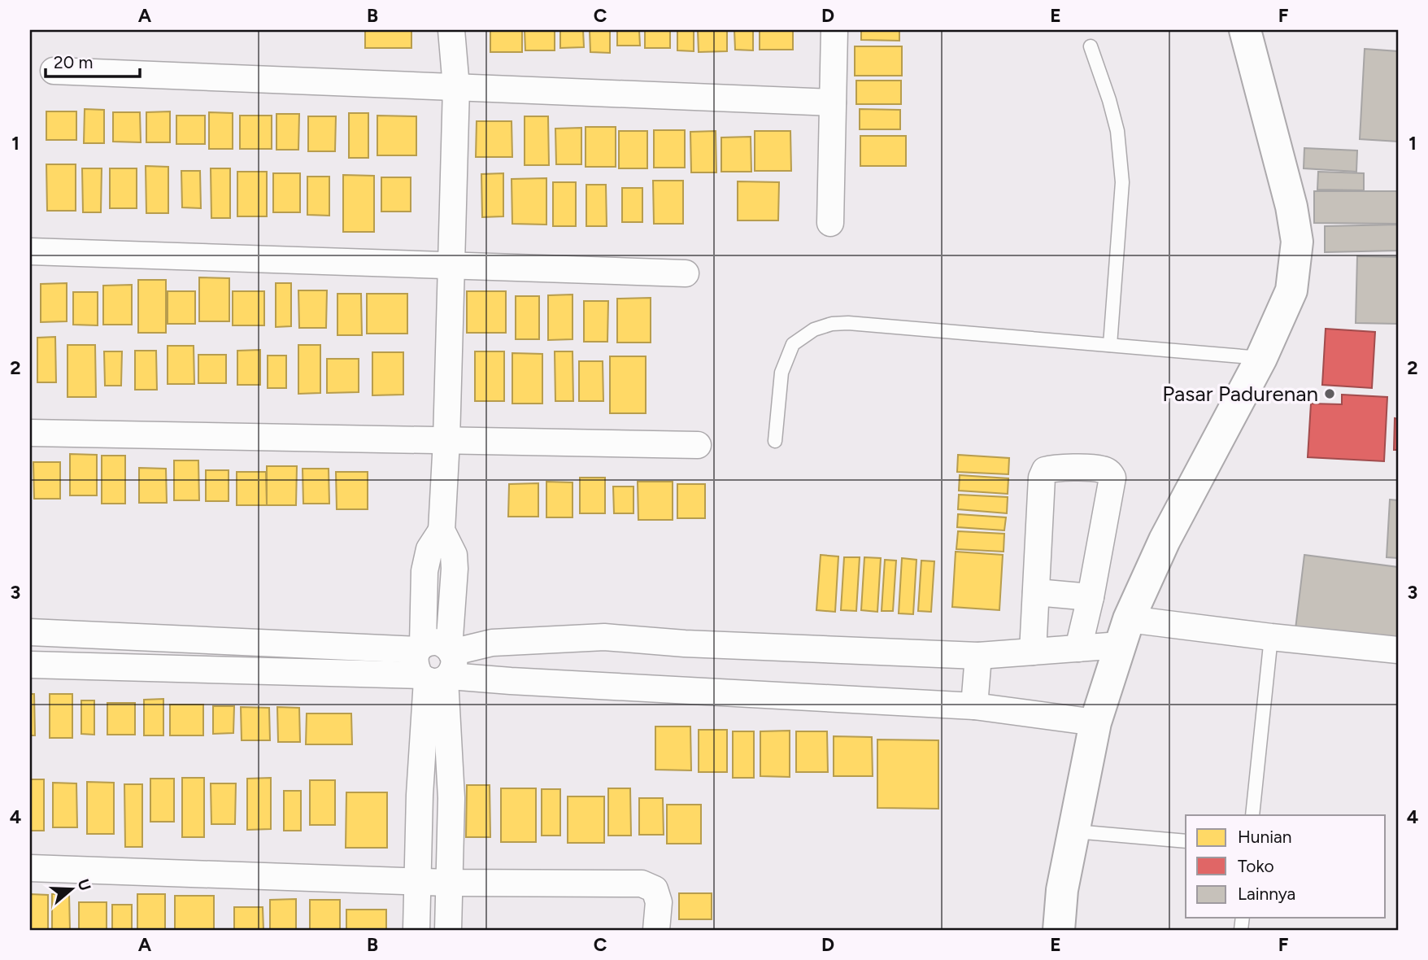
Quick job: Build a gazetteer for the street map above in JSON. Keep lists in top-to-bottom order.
{
  "places": ["Pasar Padurenan"],
  "legend": ["Hunian", "Toko", "Lainnya"],
  "scale_bar": "20 m",
  "north": "right",
  "grid": {
    "columns": [
      "A",
      "B",
      "C",
      "D",
      "E",
      "F"
    ],
    "rows": [
      "1",
      "2",
      "3",
      "4"
    ]
  }
}
